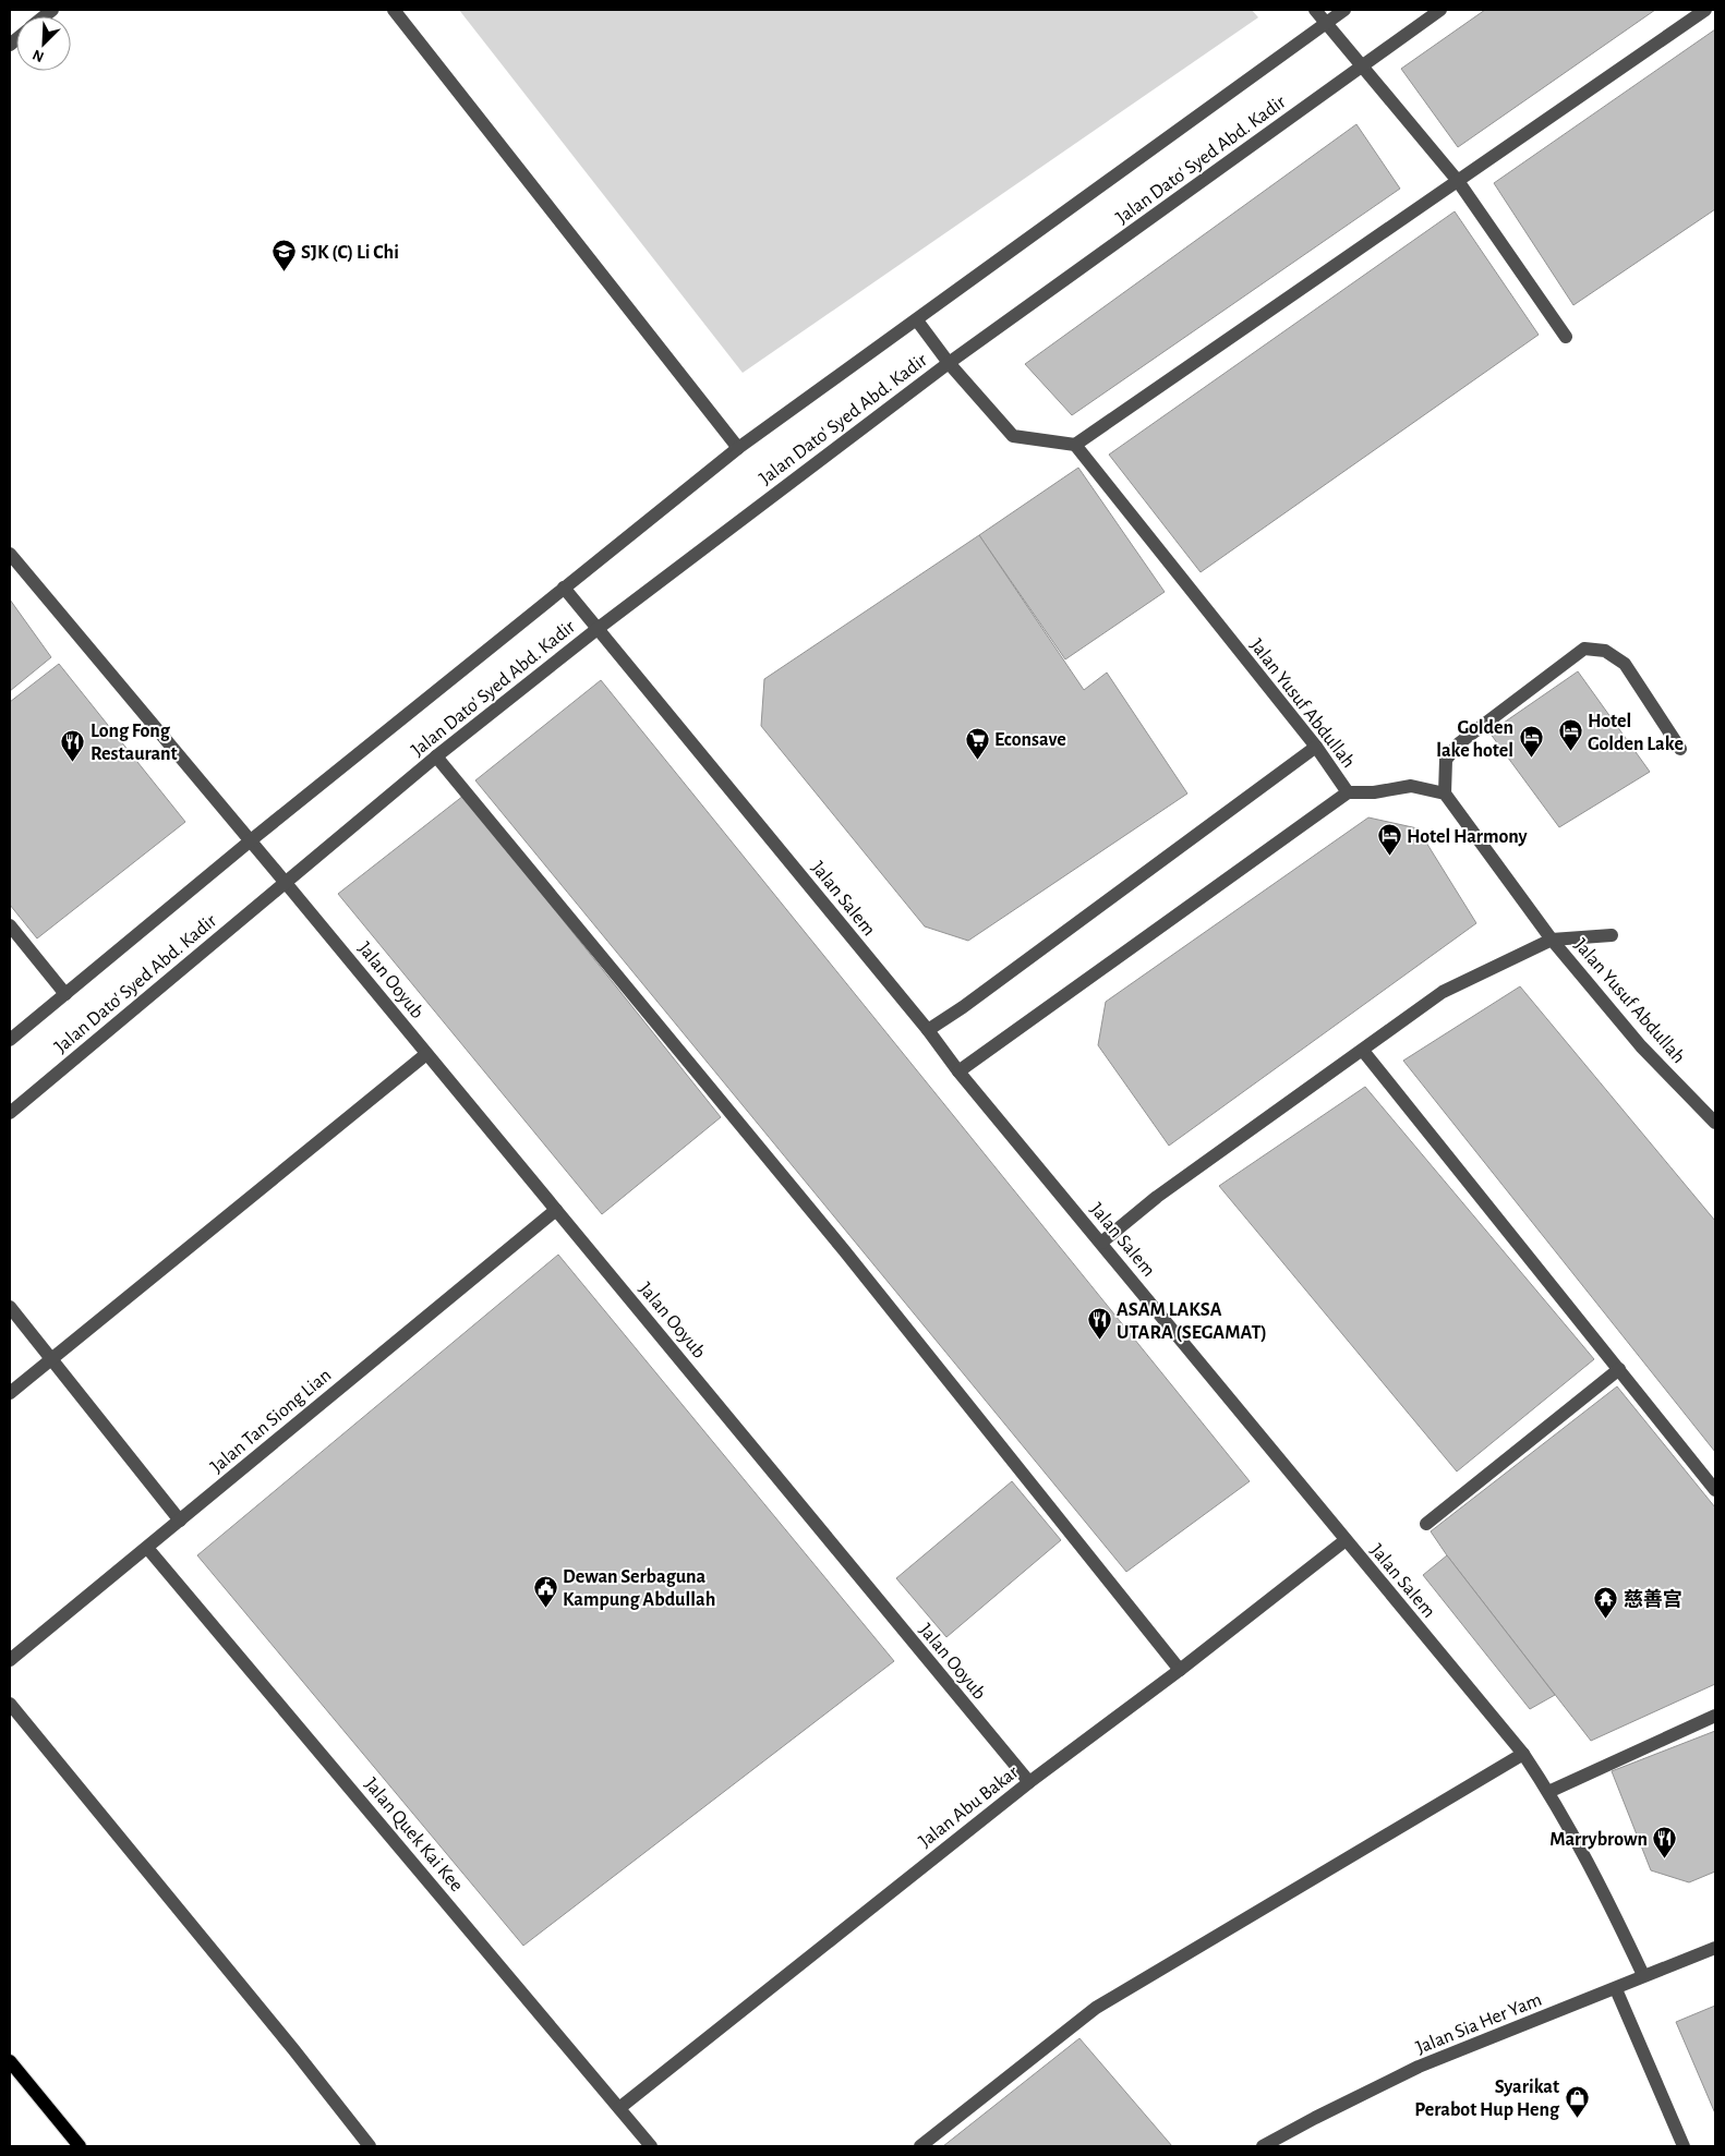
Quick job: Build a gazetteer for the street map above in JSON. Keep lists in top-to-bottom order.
{
  "streets": {
    "street": [
      "Jalan Dato' Syed Abd. Kadir",
      "Jalan Yusuf Abdullah",
      "Jalan Salem",
      "Jalan Ooyub",
      "Jalan Tan Siong Lian",
      "Jalan Abu Bakar",
      "Jalan Quek Kai Kee",
      "Jalan Sia Her Yam"
    ]
  },
  "crossings": [
    ["Jalan Dato' Syed Abd. Kadir", "Jalan Salem"],
    ["Jalan Dato' Syed Abd. Kadir", "Jalan Ooyub"],
    ["Jalan Salem", "Jalan Abu Bakar"],
    ["Jalan Salem", "Jalan Sia Her Yam"],
    ["Jalan Ooyub", "Jalan Tan Siong Lian"],
    ["Jalan Ooyub", "Jalan Abu Bakar"],
    ["Jalan Tan Siong Lian", "Jalan Quek Kai Kee"],
    ["Jalan Abu Bakar", "Jalan Quek Kai Kee"]
  ],
  "places": {
    "school or university": ["SJK (C) Li Chi"],
    "hotel": ["Hotel Golden Lake", "Golden lake hotel", "Hotel Harmony"],
    "supermarket": ["Econsave"],
    "restaurant": ["Long Fong Restaurant", "ASAM LAKSA UTARA (SEGAMAT)", "Marrybrown"],
    "public building": ["Dewan Serbaguna Kampung Abdullah"],
    "temple": ["慈善宫"],
    "shop": ["Syarikat Perabot Hup Heng"]
  },
  "north": "bottom left"
}
